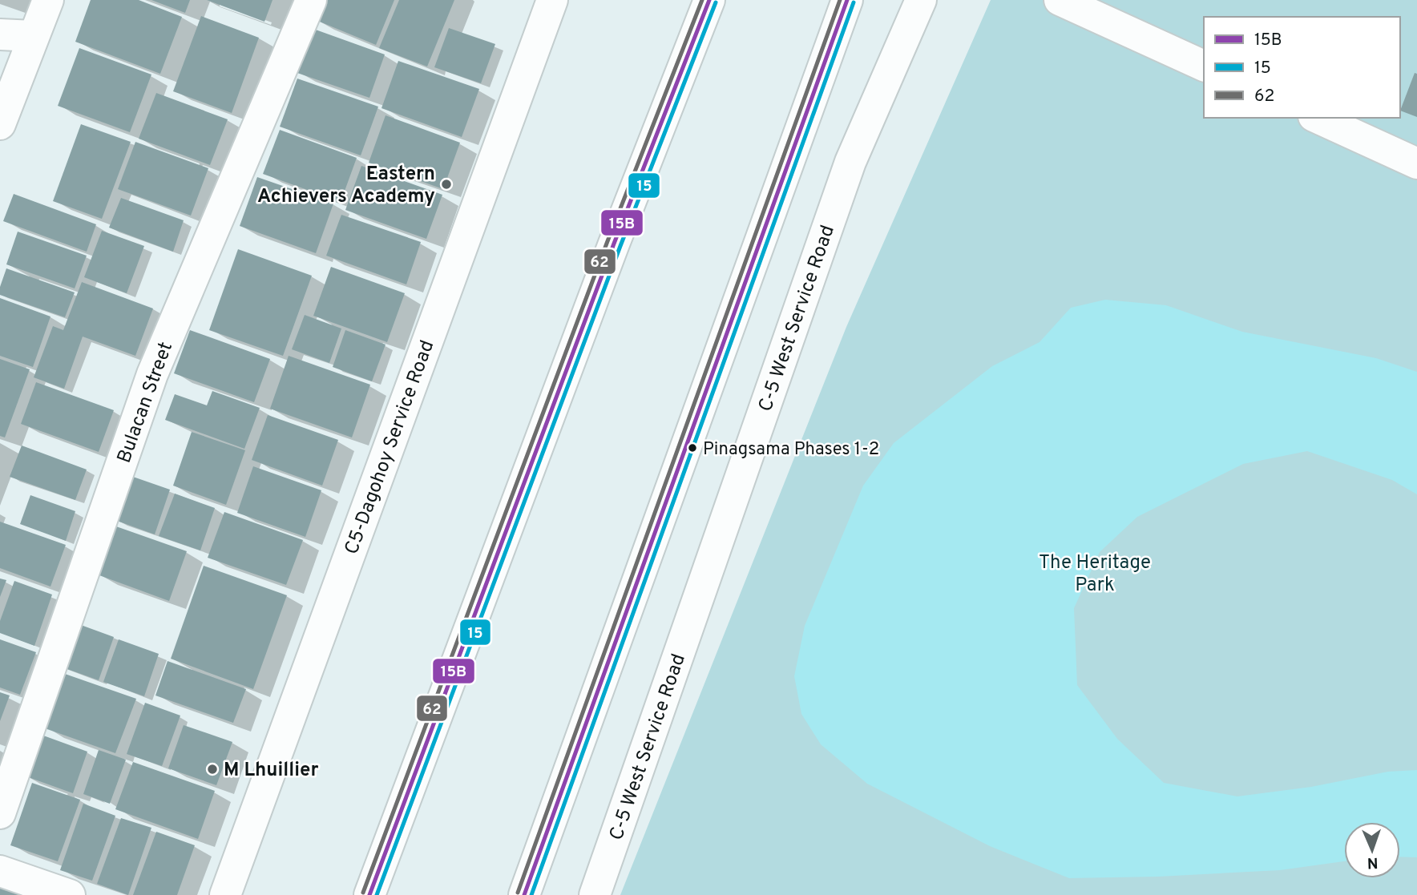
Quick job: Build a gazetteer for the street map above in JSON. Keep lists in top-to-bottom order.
{
  "streets": {
    "main road": ["C-5 West Service Road", "Bulacan Street", "C5-Dagohoy Service Road"]
  },
  "parks": ["The Heritage Park"],
  "places": ["Eastern Achievers Academy", "Pinagsama Phases 1-2", "M Lhuillier"],
  "lines": ["transit line 15B", "transit line 62", "transit line 15"],
  "legend": ["15B", "15", "62"],
  "north": "bottom"
}
